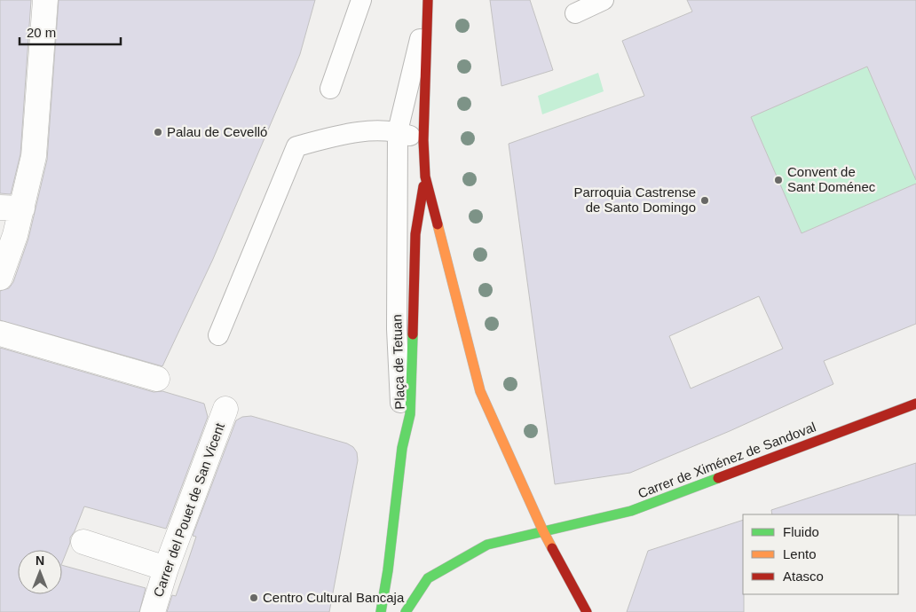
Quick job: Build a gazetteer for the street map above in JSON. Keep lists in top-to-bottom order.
{
  "streets": {
    "street": ["Plaça de Tetuan", "Carrer de Ximénez de Sandoval", "Carrer del Pouet de San Vicent"]
  },
  "crossings": [
    ["Plaça de Tetuan", "Carrer de Ximénez de Sandoval"]
  ],
  "places": [
    "Palau de Cevelló",
    "Convent de Sant Doménec",
    "Parroquia Castrense de Santo Domingo",
    "Centro Cultural Bancaja"
  ],
  "legend": ["Fluido", "Lento", "Atasco"],
  "scale_bar": "20 m",
  "north": "top"
}
